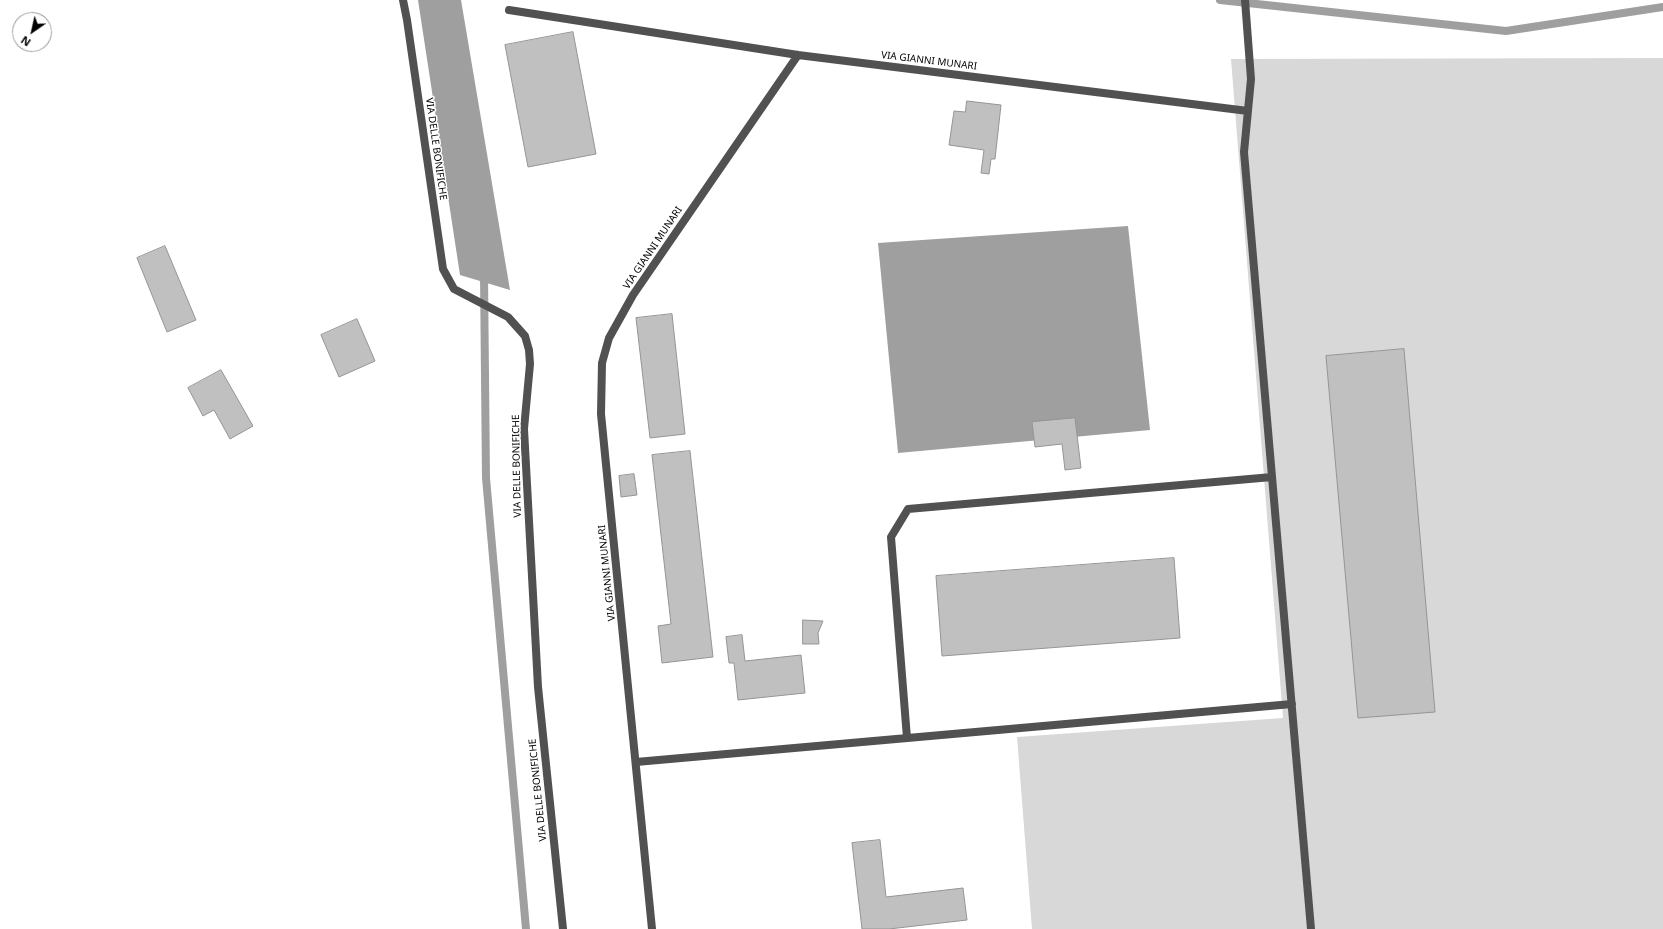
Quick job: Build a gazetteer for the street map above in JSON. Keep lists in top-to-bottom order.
{
  "streets": {
    "street": ["VIA GIANNI MUNARI", "VIA DELLE BONIFICHE"]
  },
  "north": "bottom left"
}
